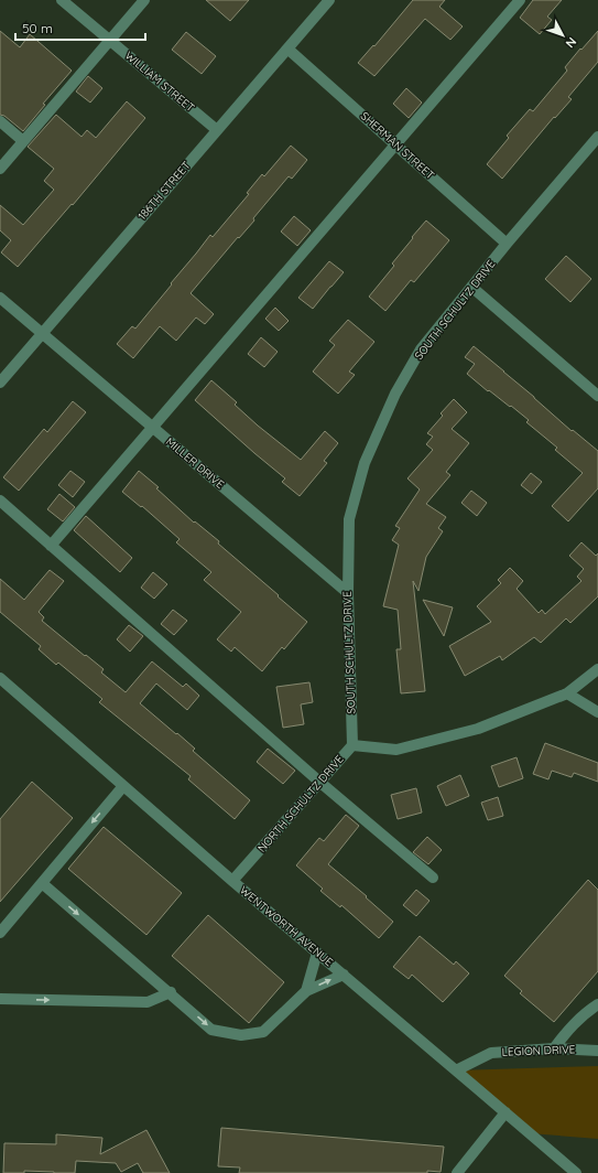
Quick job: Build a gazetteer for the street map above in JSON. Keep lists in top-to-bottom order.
{
  "streets": {
    "street": [
      "WILLIAM STREET",
      "SHERMAN STREET",
      "186TH STREET",
      "SOUTH SCHULTZ DRIVE",
      "MILLER DRIVE",
      "NORTH SCHULTZ DRIVE",
      "WENTWORTH AVENUE",
      "LEGION DRIVE"
    ]
  },
  "crossings": [
    ["WILLIAM STREET", "186TH STREET"],
    ["SHERMAN STREET", "186TH STREET"],
    ["SHERMAN STREET", "SOUTH SCHULTZ DRIVE"],
    ["186TH STREET", "MILLER DRIVE"],
    ["SOUTH SCHULTZ DRIVE", "MILLER DRIVE"],
    ["SOUTH SCHULTZ DRIVE", "NORTH SCHULTZ DRIVE"],
    ["NORTH SCHULTZ DRIVE", "WENTWORTH AVENUE"],
    ["WENTWORTH AVENUE", "LEGION DRIVE"]
  ],
  "scale_bar": "50 m",
  "north": "bottom right"
}
